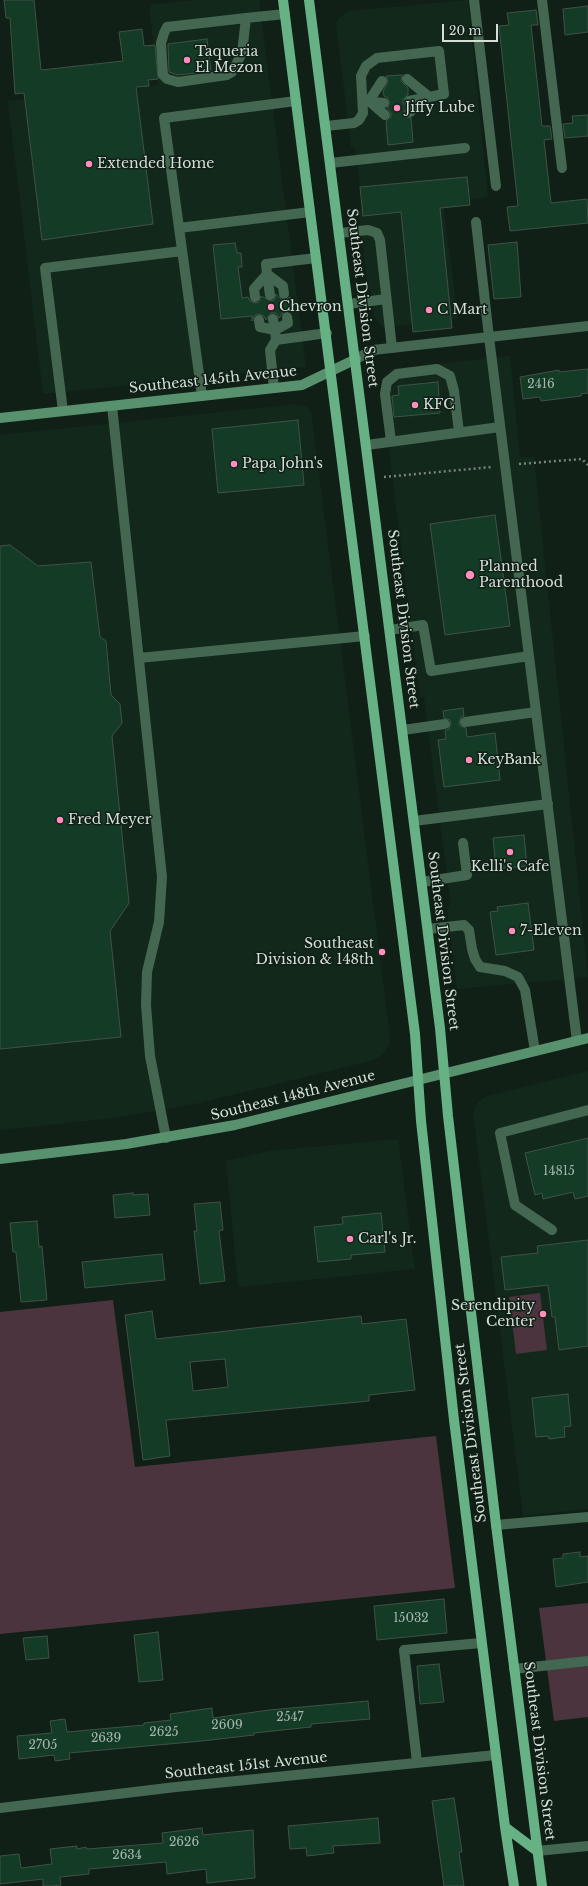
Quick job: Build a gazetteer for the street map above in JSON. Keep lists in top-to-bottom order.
{
  "streets": {
    "main road": ["Southeast Division Street", "Southeast 145th Avenue", "Southeast 148th Avenue"],
    "street": ["Southeast 151st Avenue"]
  },
  "crossings": [
    ["Southeast Division Street", "Southeast 145th Avenue"],
    ["Southeast Division Street", "Southeast 148th Avenue"],
    ["Southeast Division Street", "Southeast 151st Avenue"]
  ],
  "places": [
    "Taqueria El Mezon",
    "Jiffy Lube",
    "Extended Home",
    "Chevron",
    "C Mart",
    "KFC",
    "Papa John's",
    "Planned Parenthood",
    "KeyBank",
    "Fred Meyer",
    "Kelli's Cafe",
    "7-Eleven",
    "Southeast Division & 148th",
    "Carl's Jr.",
    "Serendipity Center"
  ],
  "house_numbers": [
    "2416",
    "14815",
    "15032",
    "2547",
    "2609",
    "2625",
    "2639",
    "2705",
    "2626",
    "2634"
  ],
  "scale_bar": "20 m"
}
